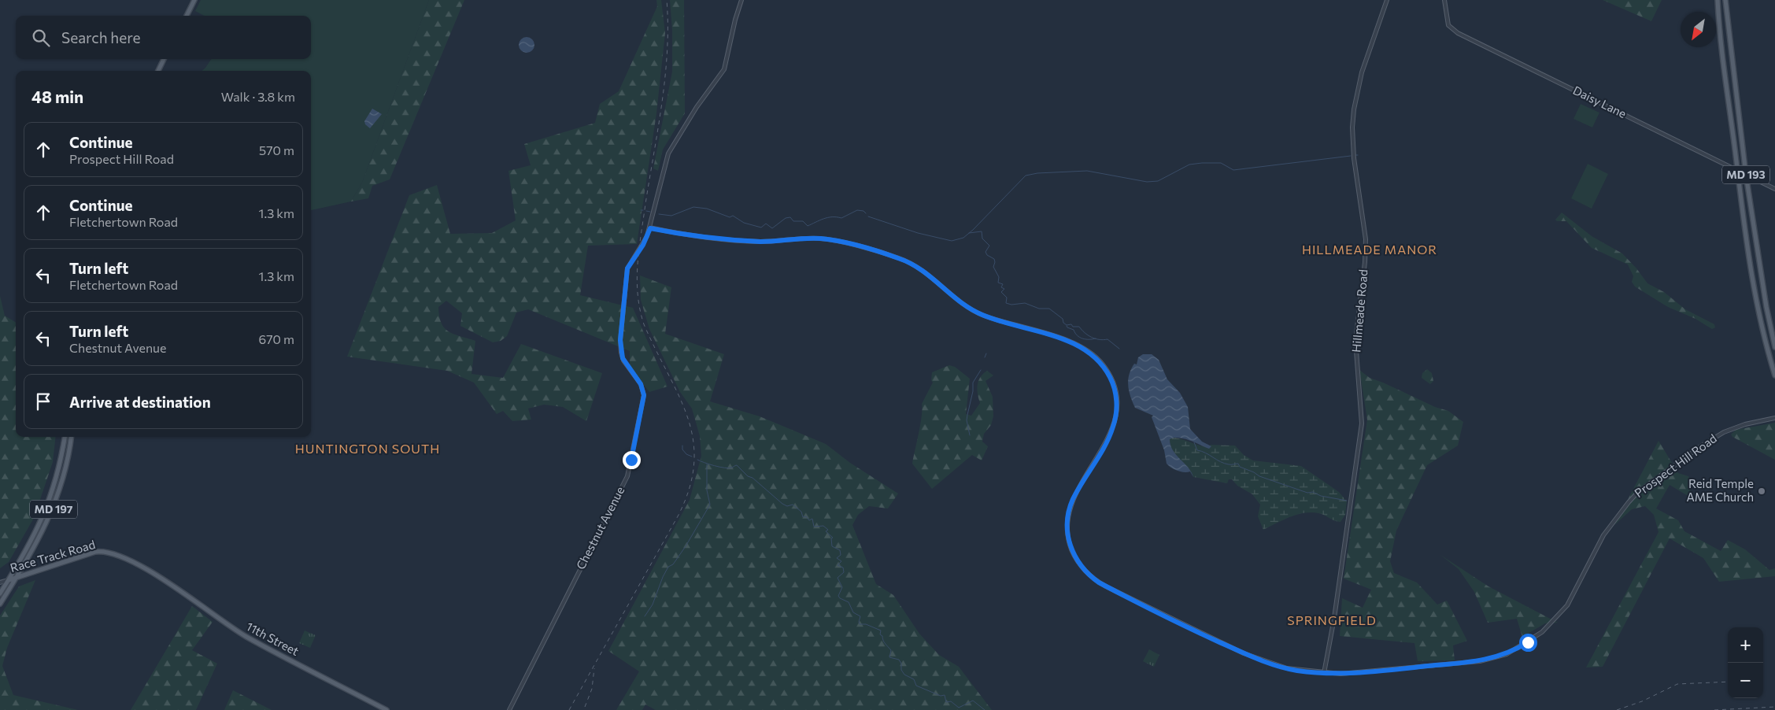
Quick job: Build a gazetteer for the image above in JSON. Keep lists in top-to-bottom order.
{
  "streets": {
    "main road": [
      "MD 193",
      "MD 197",
      "Race Track Road",
      "11th Street"
    ],
    "street": [
      "Daisy Lane",
      "Hillmeade Road",
      "Prospect Hill Road",
      "Chestnut Avenue"
    ]
  },
  "crossings": [
    ["Daisy Lane", "MD 193"],
    ["Hillmeade Road", "Prospect Hill Road"],
    ["Prospect Hill Road", "Chestnut Avenue"],
    ["MD 197", "Race Track Road"],
    ["Race Track Road", "11th Street"]
  ],
  "districts": ["HILLMEADE MANOR", "HUNTINGTON SOUTH", "SPRINGFIELD"],
  "places": ["Reid Temple AME Church"],
  "north": "bottom left",
  "page": {
    "search": "Search here",
    "heading": ["48 min", "Walk · 3.8 km"],
    "list": [
      ["Continue", "Prospect Hill Road", "570 m"],
      ["Continue", "Fletchertown Road", "1.3 km"],
      ["Turn left", "Fletchertown Road", "1.3 km"],
      ["Turn left", "Chestnut Avenue", "670 m"],
      "Arrive at destination"
    ],
    "map_buttons": ["+", "−"]
  }
}
